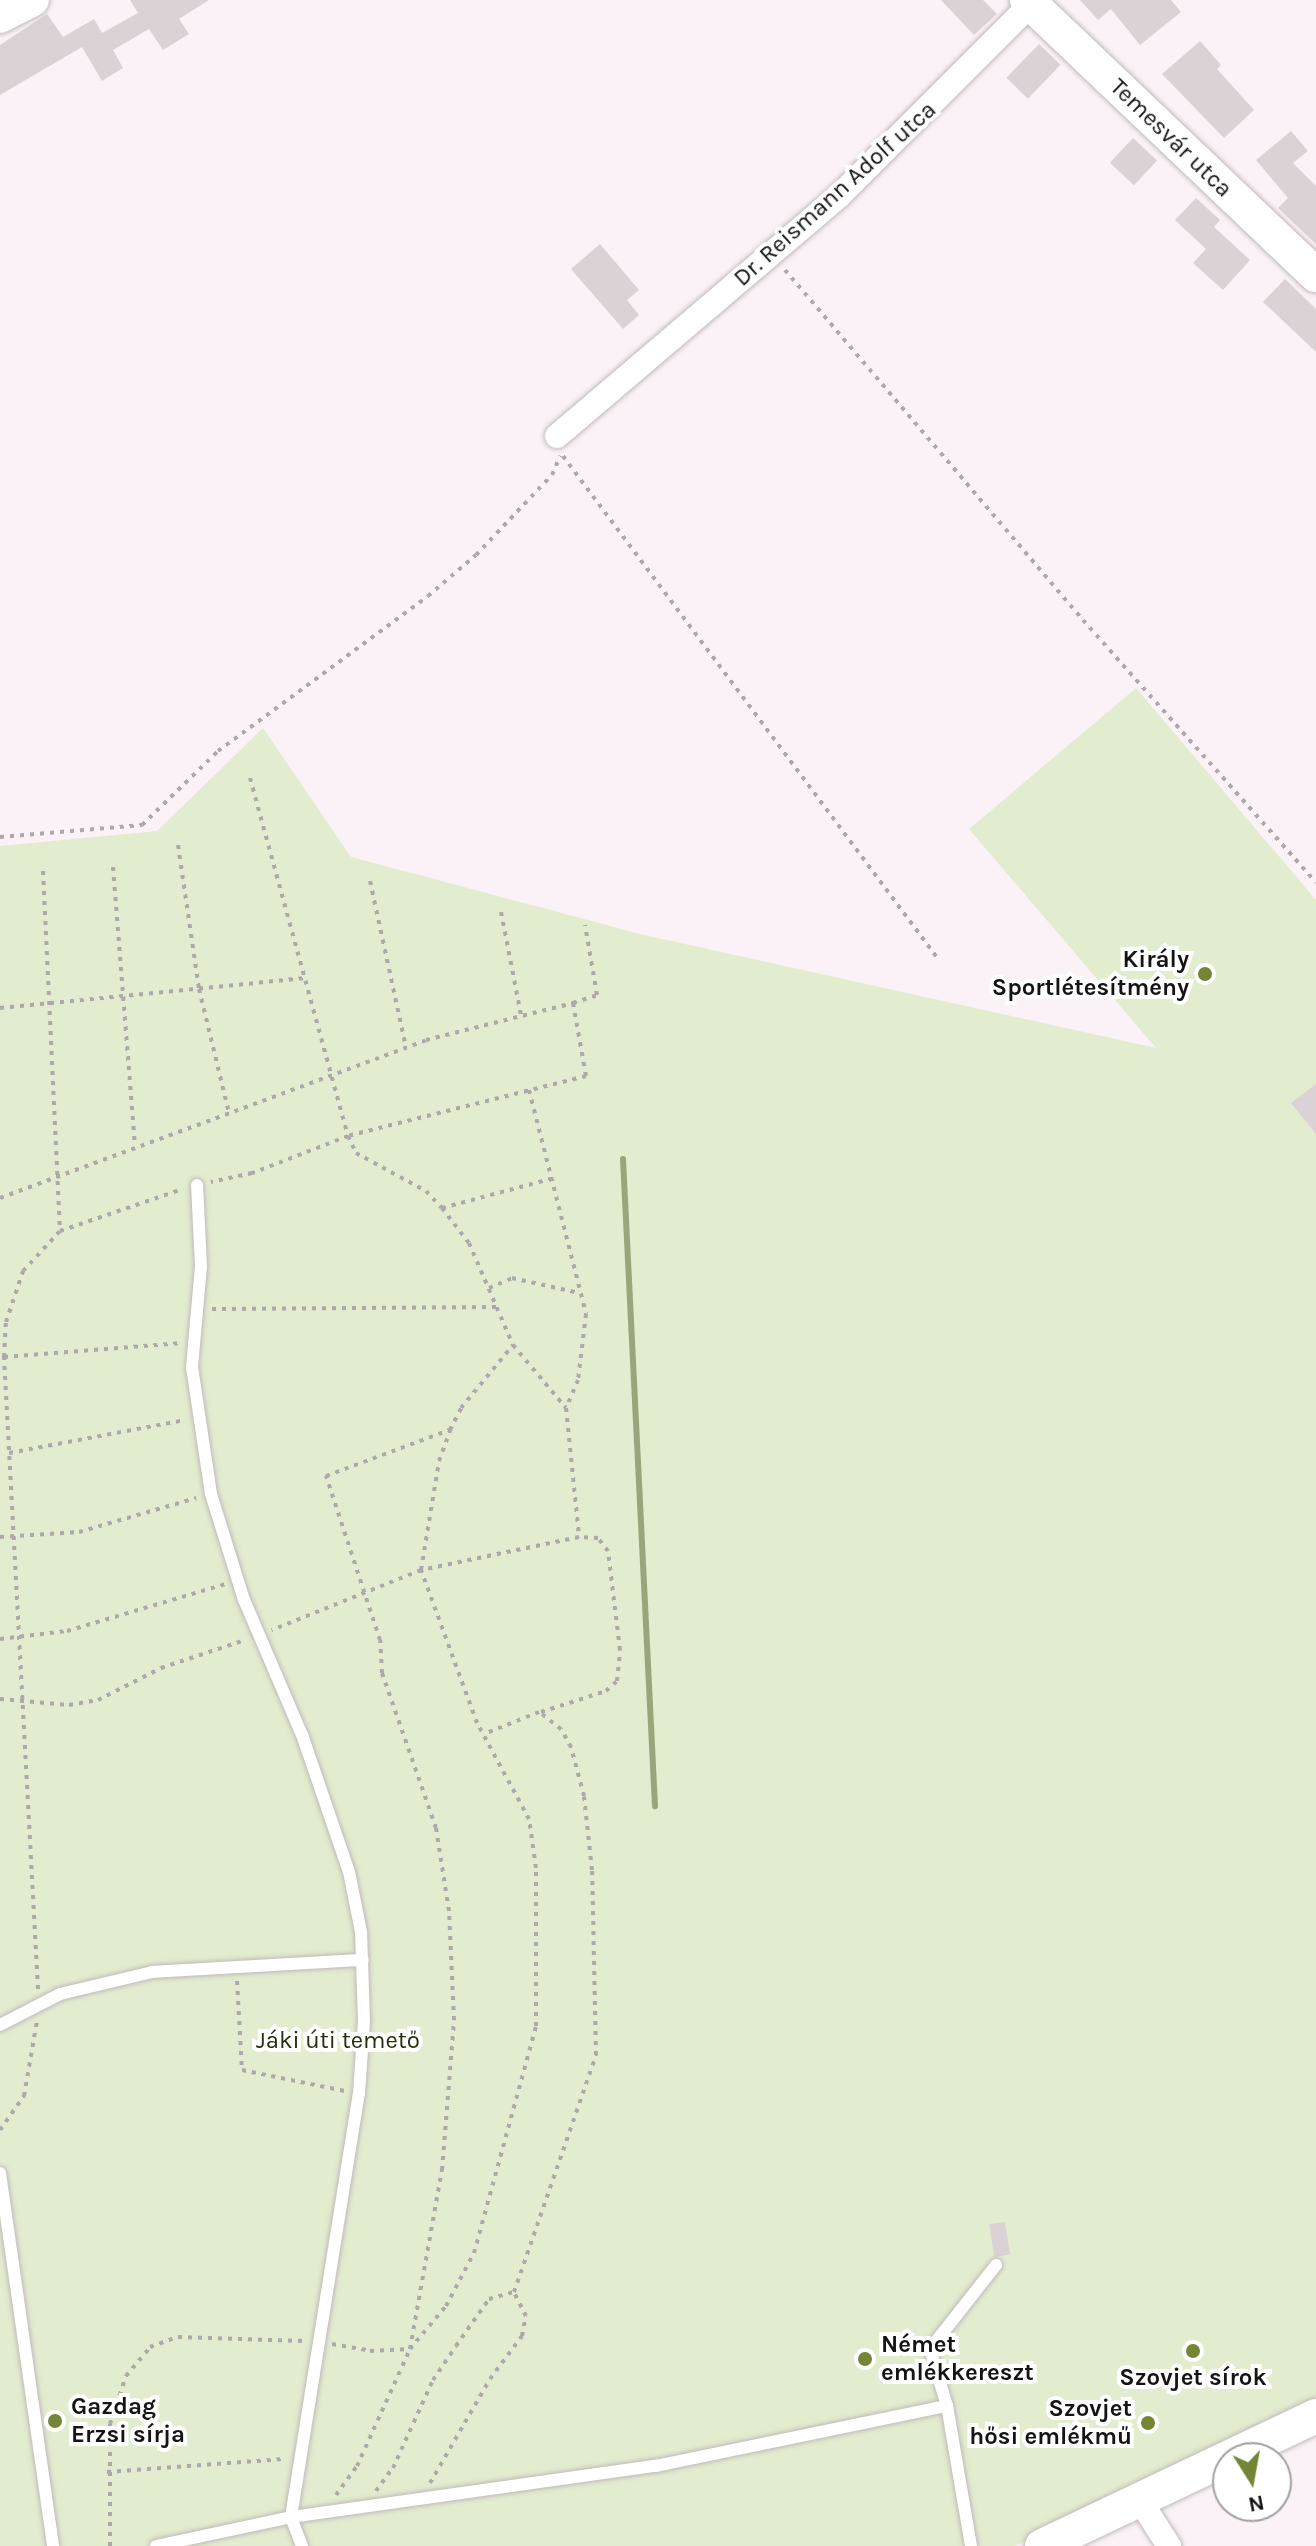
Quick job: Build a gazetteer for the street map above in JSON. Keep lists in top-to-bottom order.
{
  "streets": {
    "main road": ["Temesvár utca"],
    "street": ["Dr. Reismann Adolf utca"]
  },
  "crossings": [
    ["Temesvár utca", "Dr. Reismann Adolf utca"]
  ],
  "parks": ["Jáki úti temető"],
  "places": [
    "Király Sportlétesítmény",
    "Szovjet sírok",
    "Német emlékkereszt",
    "Gazdag Erzsi sírja",
    "Szovjet hősi emlékmű"
  ],
  "north": "bottom"
}
